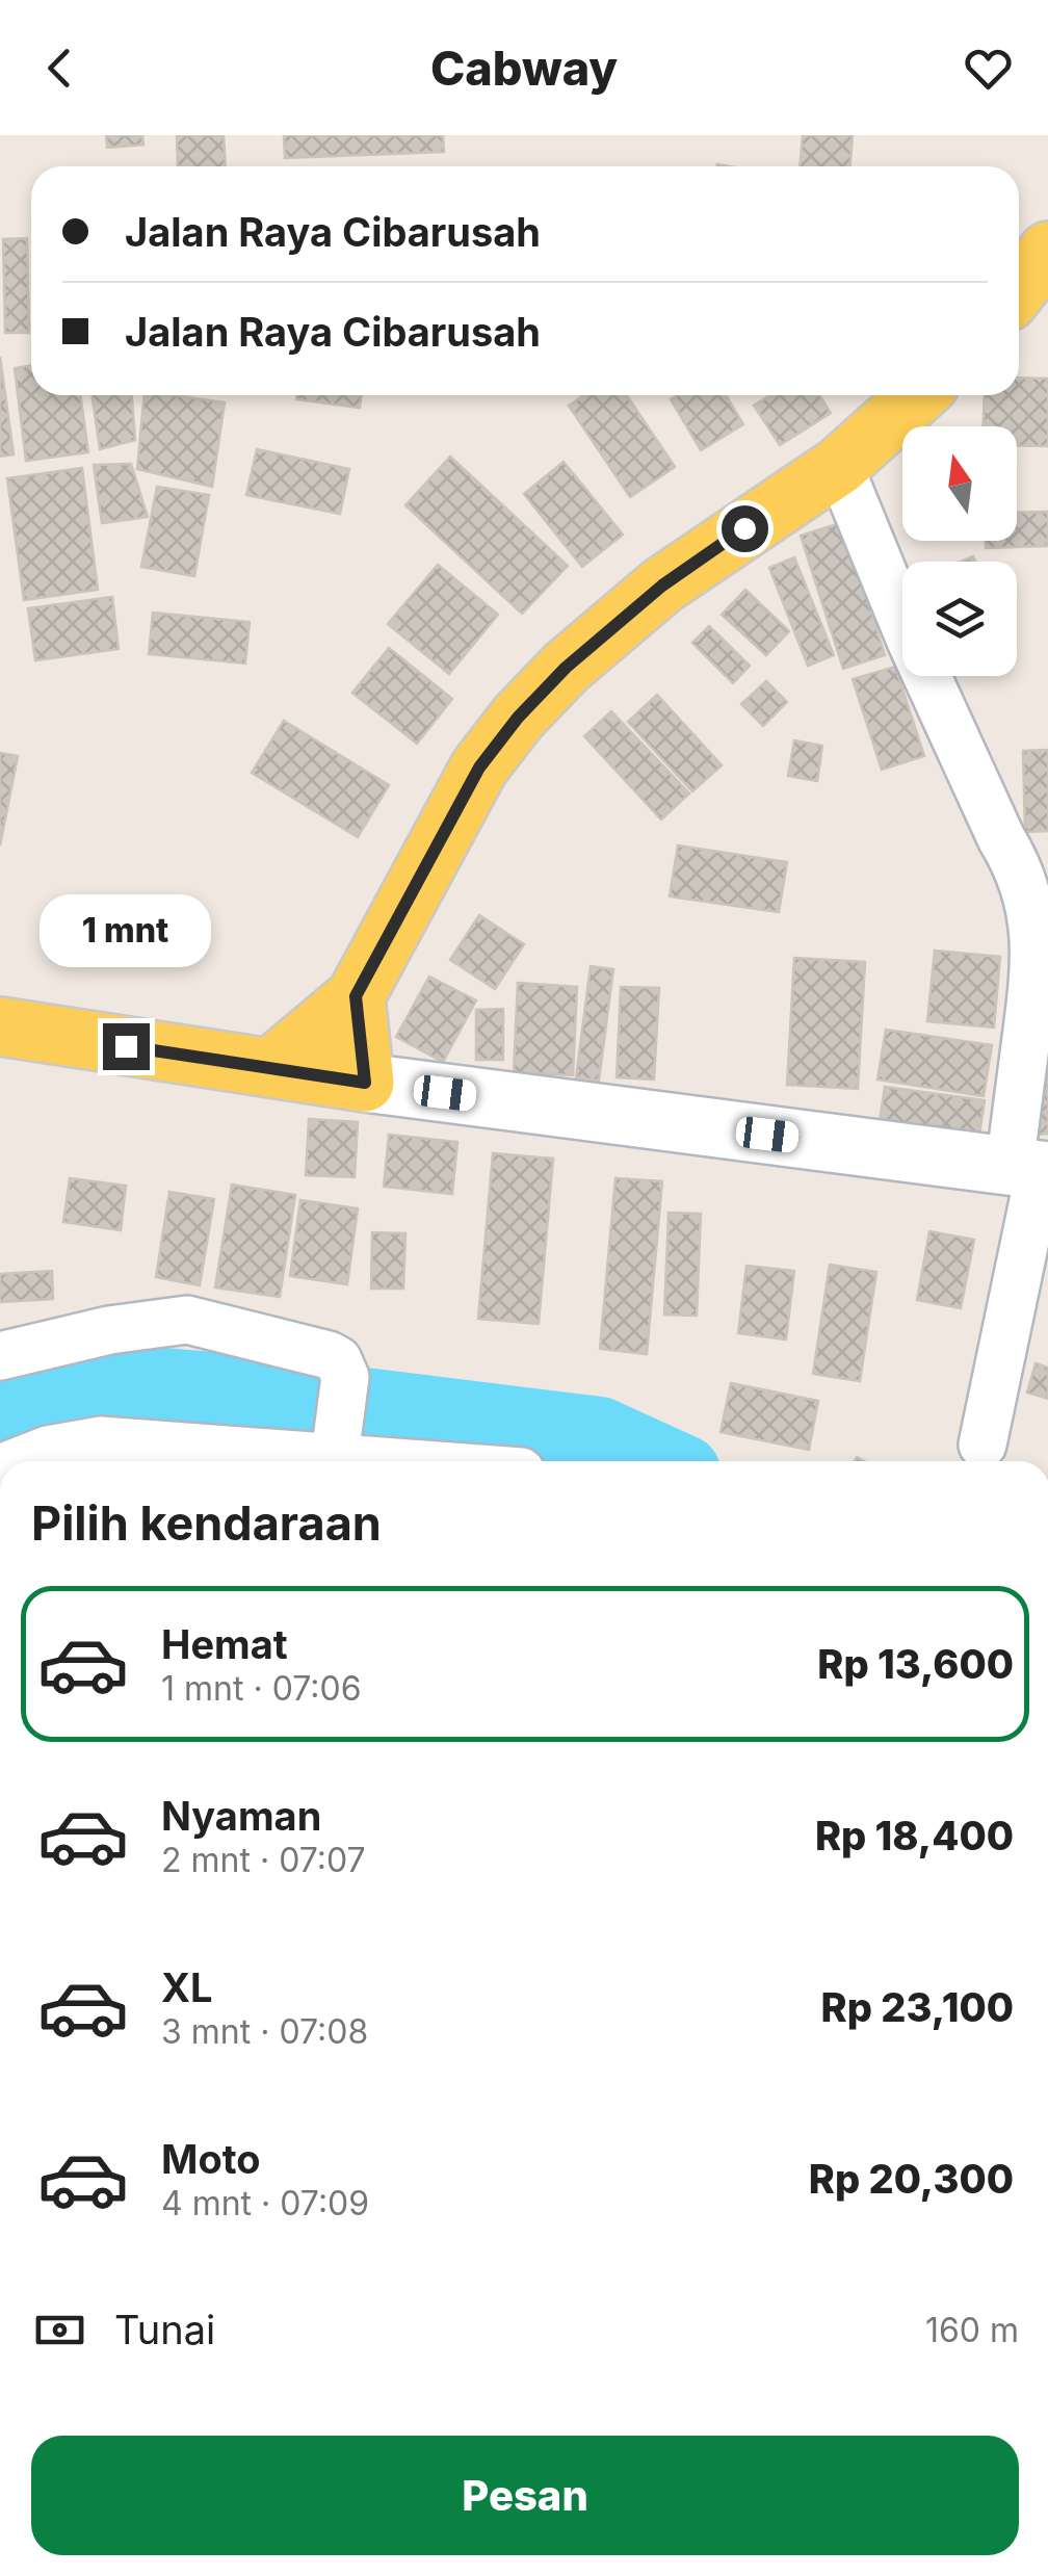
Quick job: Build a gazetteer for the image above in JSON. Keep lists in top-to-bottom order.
{
  "north": "top",
  "page": {
    "header": "Cabway",
    "banner": ["Jalan Raya Cibarusah", "Jalan Raya Cibarusah"],
    "bubble": "1 mnt",
    "heading": "Pilih kendaraan",
    "list": [
      {
        "name": "Hemat",
        "note": "1 mnt · 07:06",
        "value": "Rp 13,600"
      },
      {
        "name": "Nyaman",
        "note": "2 mnt · 07:07",
        "value": "Rp 18,400"
      },
      {
        "name": "XL",
        "note": "3 mnt · 07:08",
        "value": "Rp 23,100"
      },
      {
        "name": "Moto",
        "note": "4 mnt · 07:09",
        "value": "Rp 20,300"
      }
    ],
    "pay": ["Tunai", "160 m"],
    "buttons": "Pesan"
  }
}
